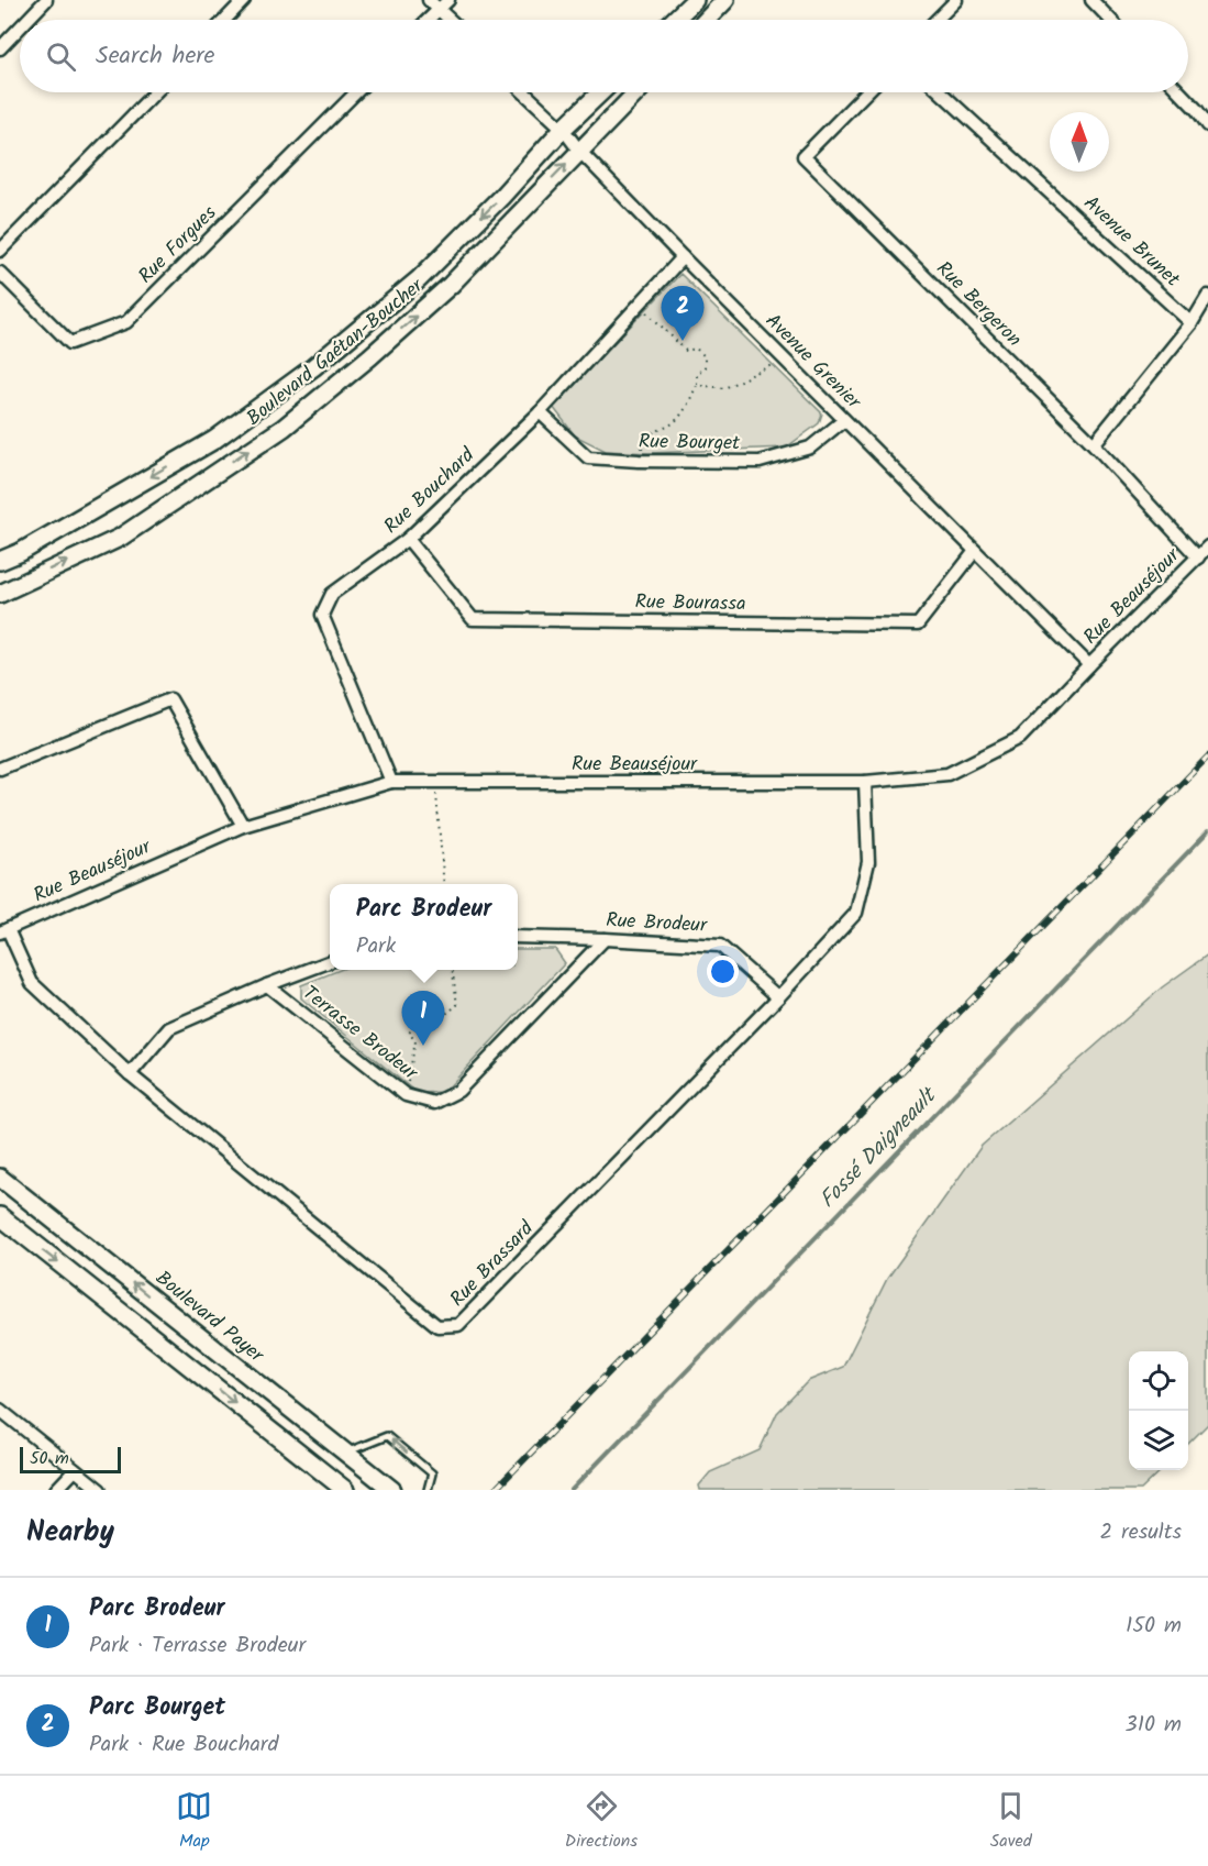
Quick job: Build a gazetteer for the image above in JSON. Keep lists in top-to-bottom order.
{
  "streets": {
    "main road": ["Boulevard Gaétan-Boucher", "Boulevard Payer"],
    "street": [
      "Avenue Brunet",
      "Rue Forgues",
      "Rue Bergeron",
      "Avenue Grenier",
      "Rue Bourget",
      "Rue Bouchard",
      "Rue Beauséjour",
      "Rue Bourassa",
      "Rue Brodeur",
      "Terrasse Brodeur",
      "Rue Brassard"
    ]
  },
  "crossings": [
    ["Rue Bergeron", "Rue Beauséjour"],
    ["Boulevard Gaétan-Boucher", "Avenue Grenier"],
    ["Avenue Grenier", "Rue Bourget"],
    ["Avenue Grenier", "Rue Bouchard"],
    ["Avenue Grenier", "Rue Beauséjour"],
    ["Avenue Grenier", "Rue Bourassa"],
    ["Rue Bourget", "Rue Bouchard"],
    ["Rue Bouchard", "Rue Beauséjour"],
    ["Rue Bouchard", "Rue Bourassa"],
    ["Rue Beauséjour", "Rue Brassard"],
    ["Rue Brodeur", "Terrasse Brodeur"],
    ["Rue Brodeur", "Rue Brassard"]
  ],
  "water": ["Fossé Daigneault"],
  "scale_bar": "50 m",
  "north": "top",
  "page": {
    "search": "Search here",
    "pins": ["2", "1"],
    "popup": ["Parc Brodeur", "Park"],
    "scale": "50 m",
    "heading": ["Nearby", "2 results"],
    "list": [
      {
        "mark": "1",
        "name": "Parc Brodeur",
        "note": "Park · Terrasse Brodeur",
        "value": "150 m"
      },
      {
        "mark": "2",
        "name": "Parc Bourget",
        "note": "Park · Rue Bouchard",
        "value": "310 m"
      }
    ],
    "nav": ["Map", "Directions", "Saved"]
  }
}
